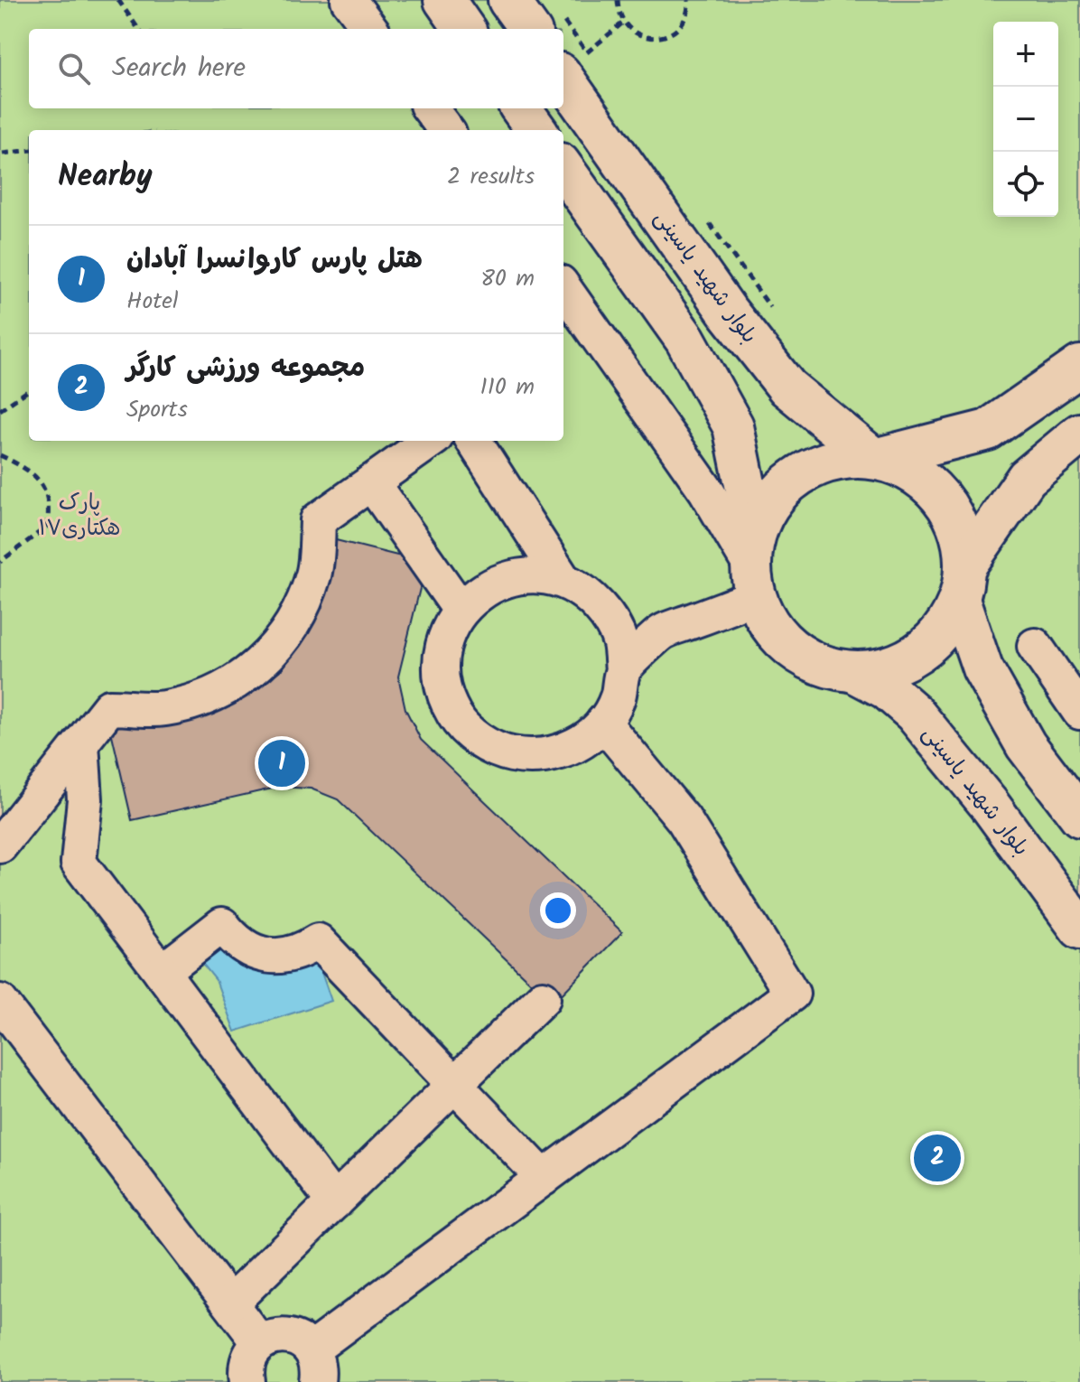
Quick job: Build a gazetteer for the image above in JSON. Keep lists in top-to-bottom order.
{
  "streets": {
    "main road": ["بلوار شهید یاسینی"]
  },
  "parks": ["پارک ۱۷هکتاری"],
  "page": {
    "map_buttons": ["+", "−"],
    "search": "Search here",
    "heading": ["Nearby", "2 results"],
    "list": [
      {
        "mark": "1",
        "name": "هتل پارس کاروانسرا آبادان",
        "note": "Hotel",
        "value": "80 m"
      },
      {
        "mark": "2",
        "name": "مجموعه ورزشی کارگر",
        "note": "Sports",
        "value": "110 m"
      }
    ],
    "pins": ["1", "2"]
  }
}
